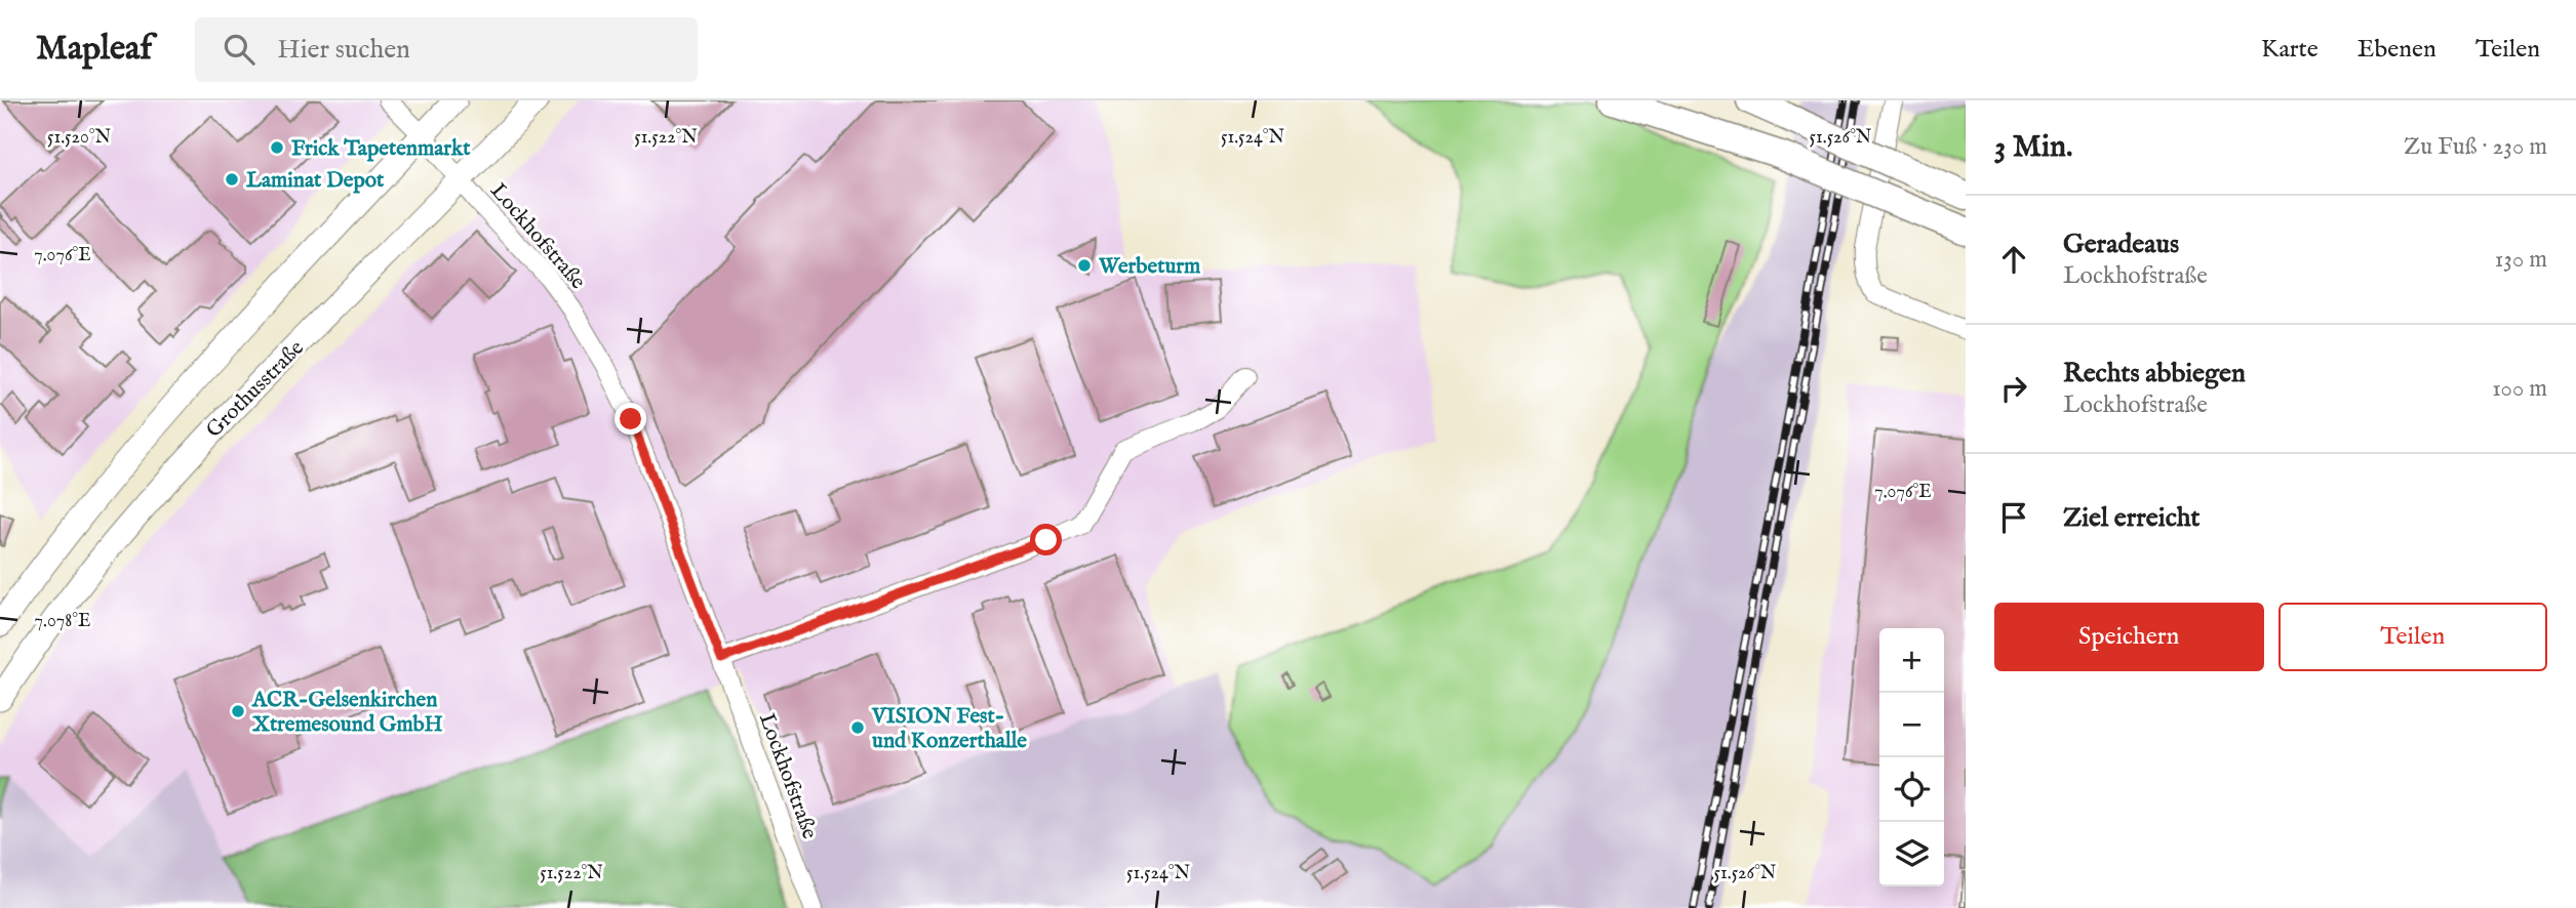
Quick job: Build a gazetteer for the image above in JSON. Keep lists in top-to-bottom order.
{
  "streets": {
    "main road": ["Grothusstraße"],
    "street": ["Lockhofstraße"]
  },
  "crossings": [
    ["Lockhofstraße", "Grothusstraße"]
  ],
  "places": [
    "Frick Tapetenmarkt",
    "Laminat Depot",
    "Werbeturm",
    "ACR-Gelsenkirchen Xtremesound GmbH",
    "VISION Fest- und Konzerthalle"
  ],
  "page": {
    "header": "Mapleaf",
    "search": "Hier suchen",
    "nav": ["Karte", "Ebenen", "Teilen"],
    "heading": ["3 Min.", "Zu Fuß · 230 m"],
    "list": [
      ["Geradeaus", "Lockhofstraße", "130 m"],
      ["Rechts abbiegen", "Lockhofstraße", "100 m"],
      "Ziel erreicht"
    ],
    "buttons": ["Speichern", "Teilen"],
    "map_buttons": ["+", "−"]
  },
  "coordinates": [
    "51.520°N",
    "51.522°N",
    "51.524°N",
    "51.526°N",
    "7.076°E",
    "7.078°E"
  ]
}
